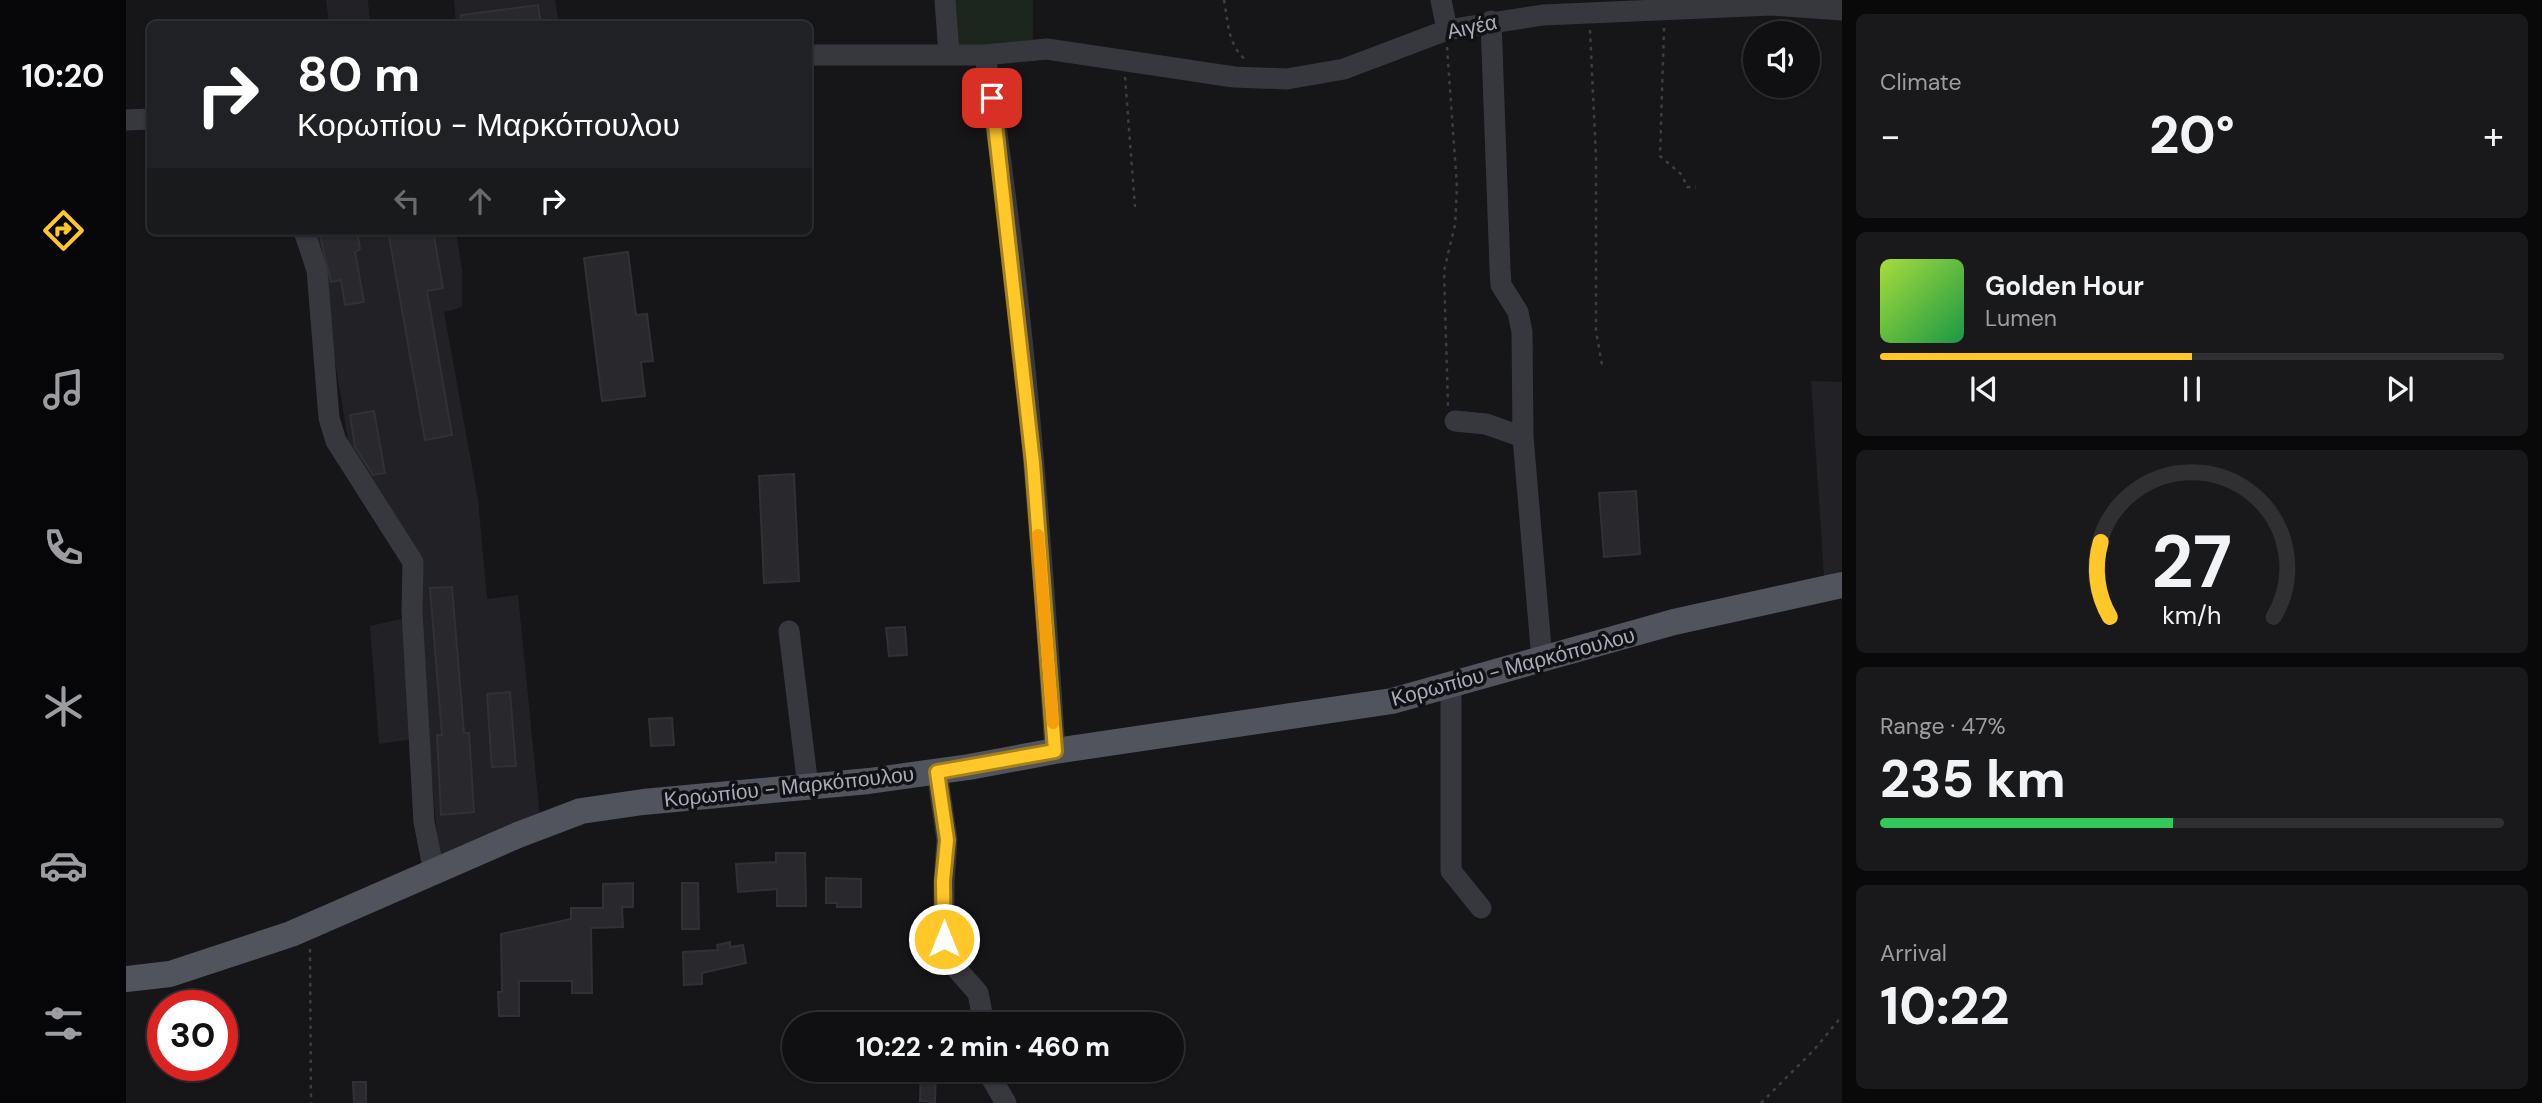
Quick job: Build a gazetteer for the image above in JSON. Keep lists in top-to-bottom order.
{
  "streets": {
    "main road": ["Κορωπίου - Μαρκόπουλου"],
    "street": ["Αιγέα"]
  },
  "page": {
    "tabs": "10:20",
    "tile": [
      "Climate",
      ["Range · 47%", "235 km"],
      ["Arrival", "10:22"]
    ],
    "turn": ["80 m", "Κορωπίου - Μαρκόπουλου"],
    "heat": ["−", "20°", "+"],
    "song": ["Golden Hour", "Lumen"],
    "limit": "30",
    "trip": "10:22 · 2 min · 460 m",
    "gauge": ["27", "km/h"]
  }
}
